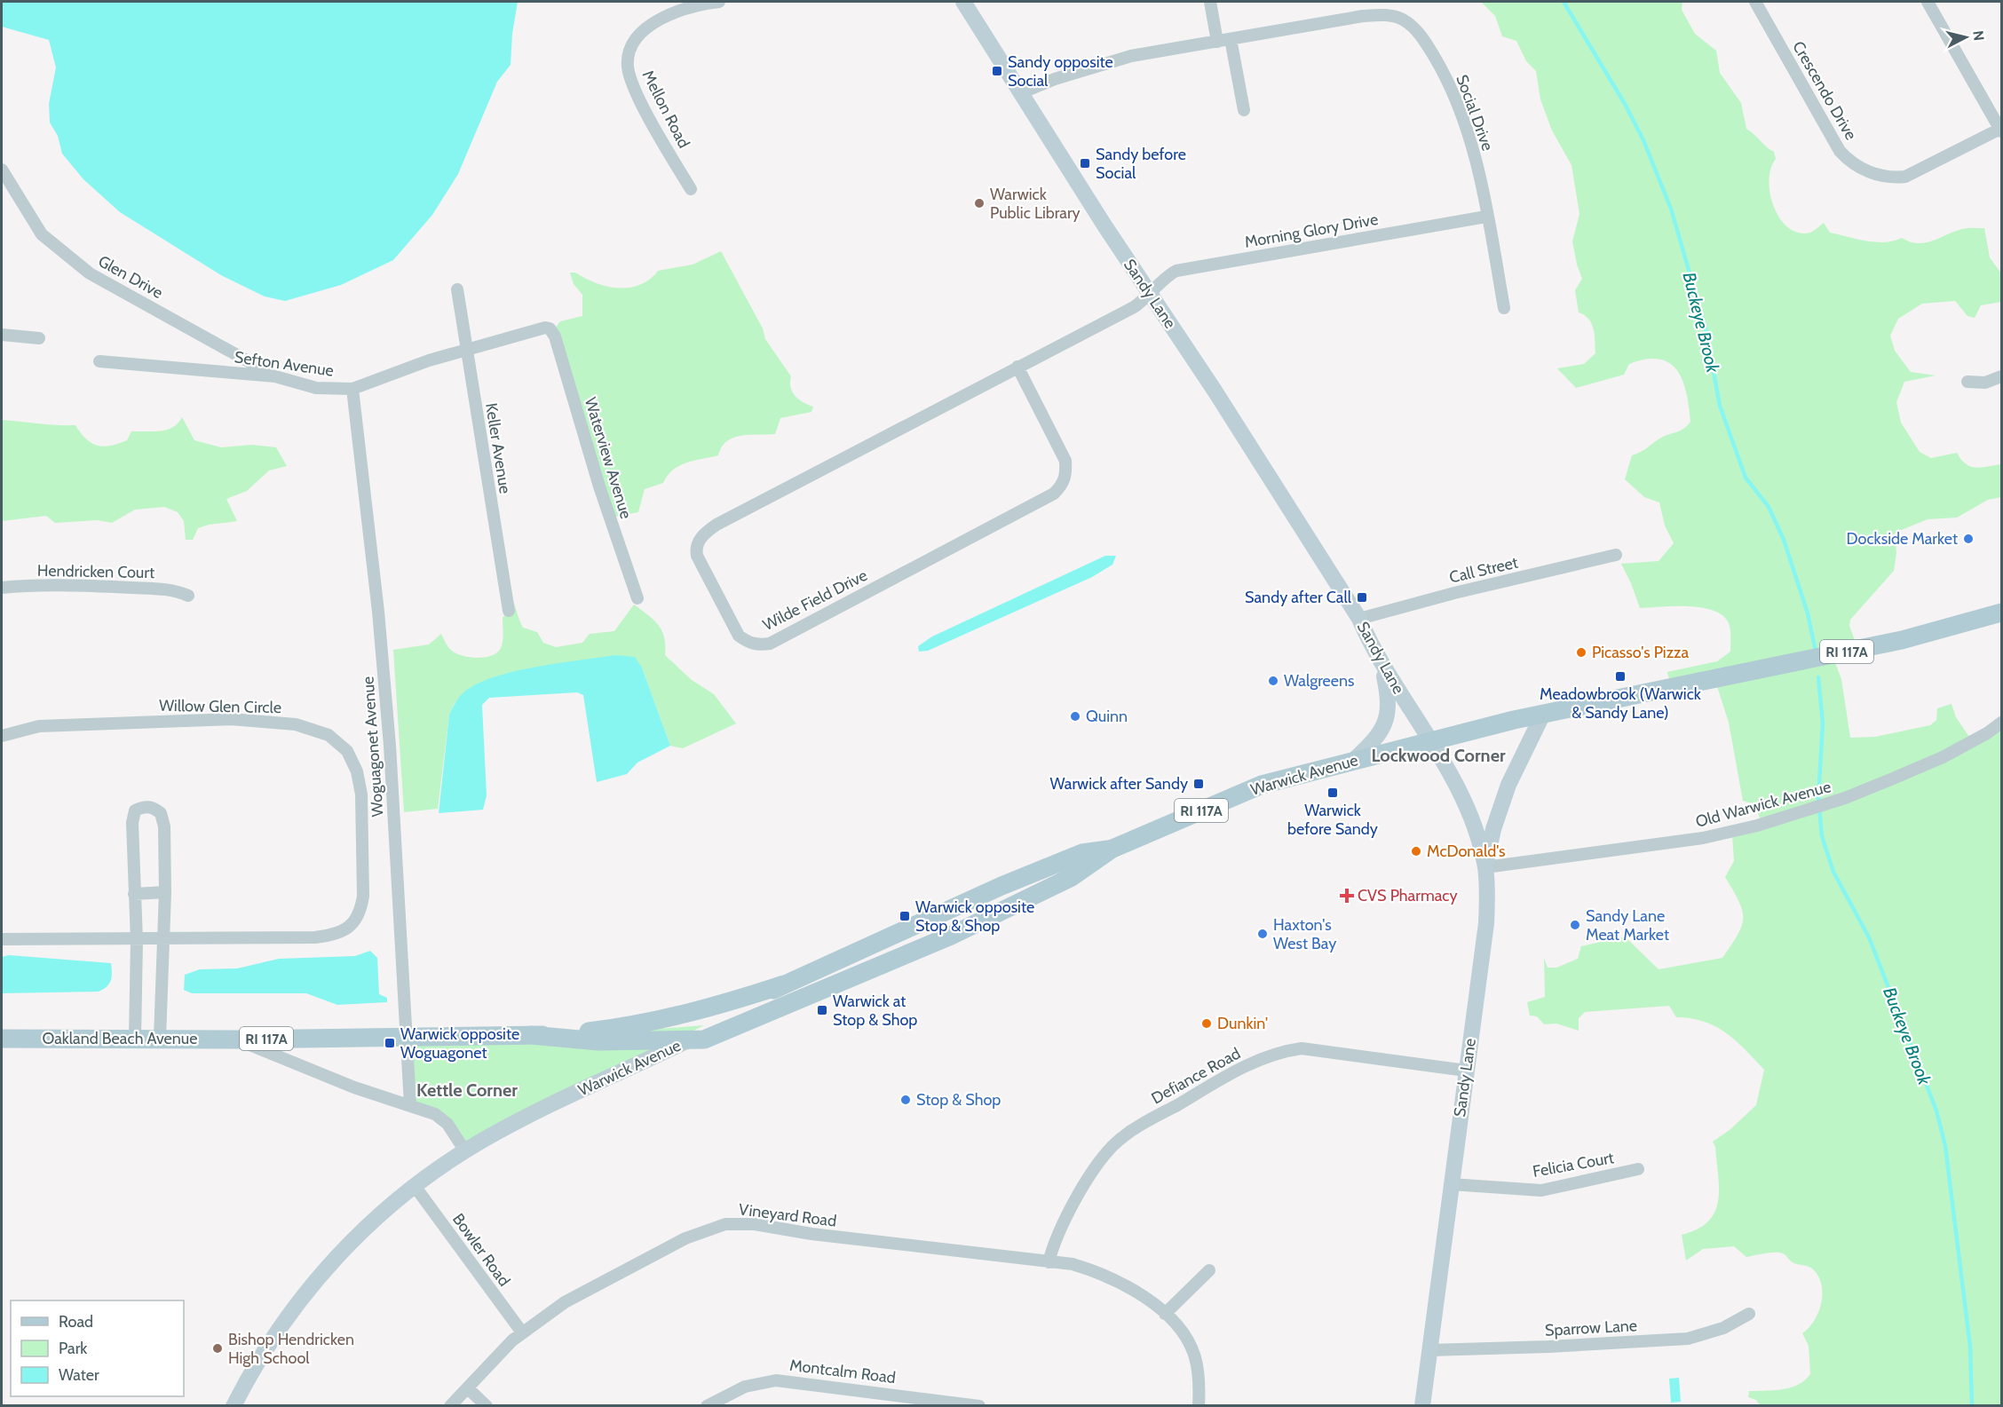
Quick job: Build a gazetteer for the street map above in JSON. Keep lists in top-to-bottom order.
{
  "streets": {
    "main road": [
      "Sandy Lane",
      "RI 117A",
      "Warwick Avenue",
      "Oakland Beach Avenue"
    ],
    "street": [
      "Crescendo Drive",
      "Mellon Road",
      "Social Drive",
      "Morning Glory Drive",
      "Glen Drive",
      "Sefton Avenue",
      "Keller Avenue",
      "Waterview Avenue",
      "Call Street",
      "Hendricken Court",
      "Wilde Field Drive",
      "Willow Glen Circle",
      "Woguagonet Avenue",
      "Old Warwick Avenue",
      "Defiance Road",
      "Felicia Court",
      "Vineyard Road",
      "Bowler Road",
      "Sparrow Lane",
      "Montcalm Road"
    ]
  },
  "crossings": [
    ["Social Drive", "Morning Glory Drive"],
    ["Social Drive", "Sandy Lane"],
    ["Morning Glory Drive", "Sandy Lane"],
    ["Morning Glory Drive", "Wilde Field Drive"],
    ["Glen Drive", "Sefton Avenue"],
    ["Sandy Lane", "Call Street"],
    ["Sandy Lane", "Wilde Field Drive"],
    ["Sandy Lane", "Warwick Avenue"],
    ["Sandy Lane", "Old Warwick Avenue"],
    ["Sandy Lane", "Defiance Road"],
    ["Sandy Lane", "Felicia Court"],
    ["Sandy Lane", "Sparrow Lane"],
    ["Sefton Avenue", "Keller Avenue"],
    ["Sefton Avenue", "Waterview Avenue"],
    ["Sefton Avenue", "Woguagonet Avenue"],
    ["Woguagonet Avenue", "Oakland Beach Avenue"],
    ["Warwick Avenue", "Oakland Beach Avenue"],
    ["Warwick Avenue", "Bowler Road"],
    ["Defiance Road", "Vineyard Road"],
    ["Vineyard Road", "Bowler Road"]
  ],
  "districts": ["Lockwood Corner", "Kettle Corner"],
  "water": ["Buckeye Brook"],
  "places": {
    "transit": [
      "Sandy opposite Social",
      "Sandy before Social",
      "Sandy after Call",
      "Meadowbrook (Warwick & Sandy Lane)",
      "Warwick after Sandy",
      "Warwick before Sandy",
      "Warwick opposite Stop & Shop",
      "Warwick at Stop & Shop",
      "Warwick opposite Woguagonet"
    ],
    "other": [
      "Warwick Public Library",
      "Dockside Market",
      "Picasso's Pizza",
      "Walgreens",
      "Quinn",
      "McDonald's",
      "Sandy Lane Meat Market",
      "Haxton's West Bay",
      "Dunkin'",
      "Stop & Shop",
      "Bishop Hendricken High School"
    ],
    "health": ["CVS Pharmacy"]
  },
  "legend": ["Road", "Park", "Water"],
  "north": "right"
}
